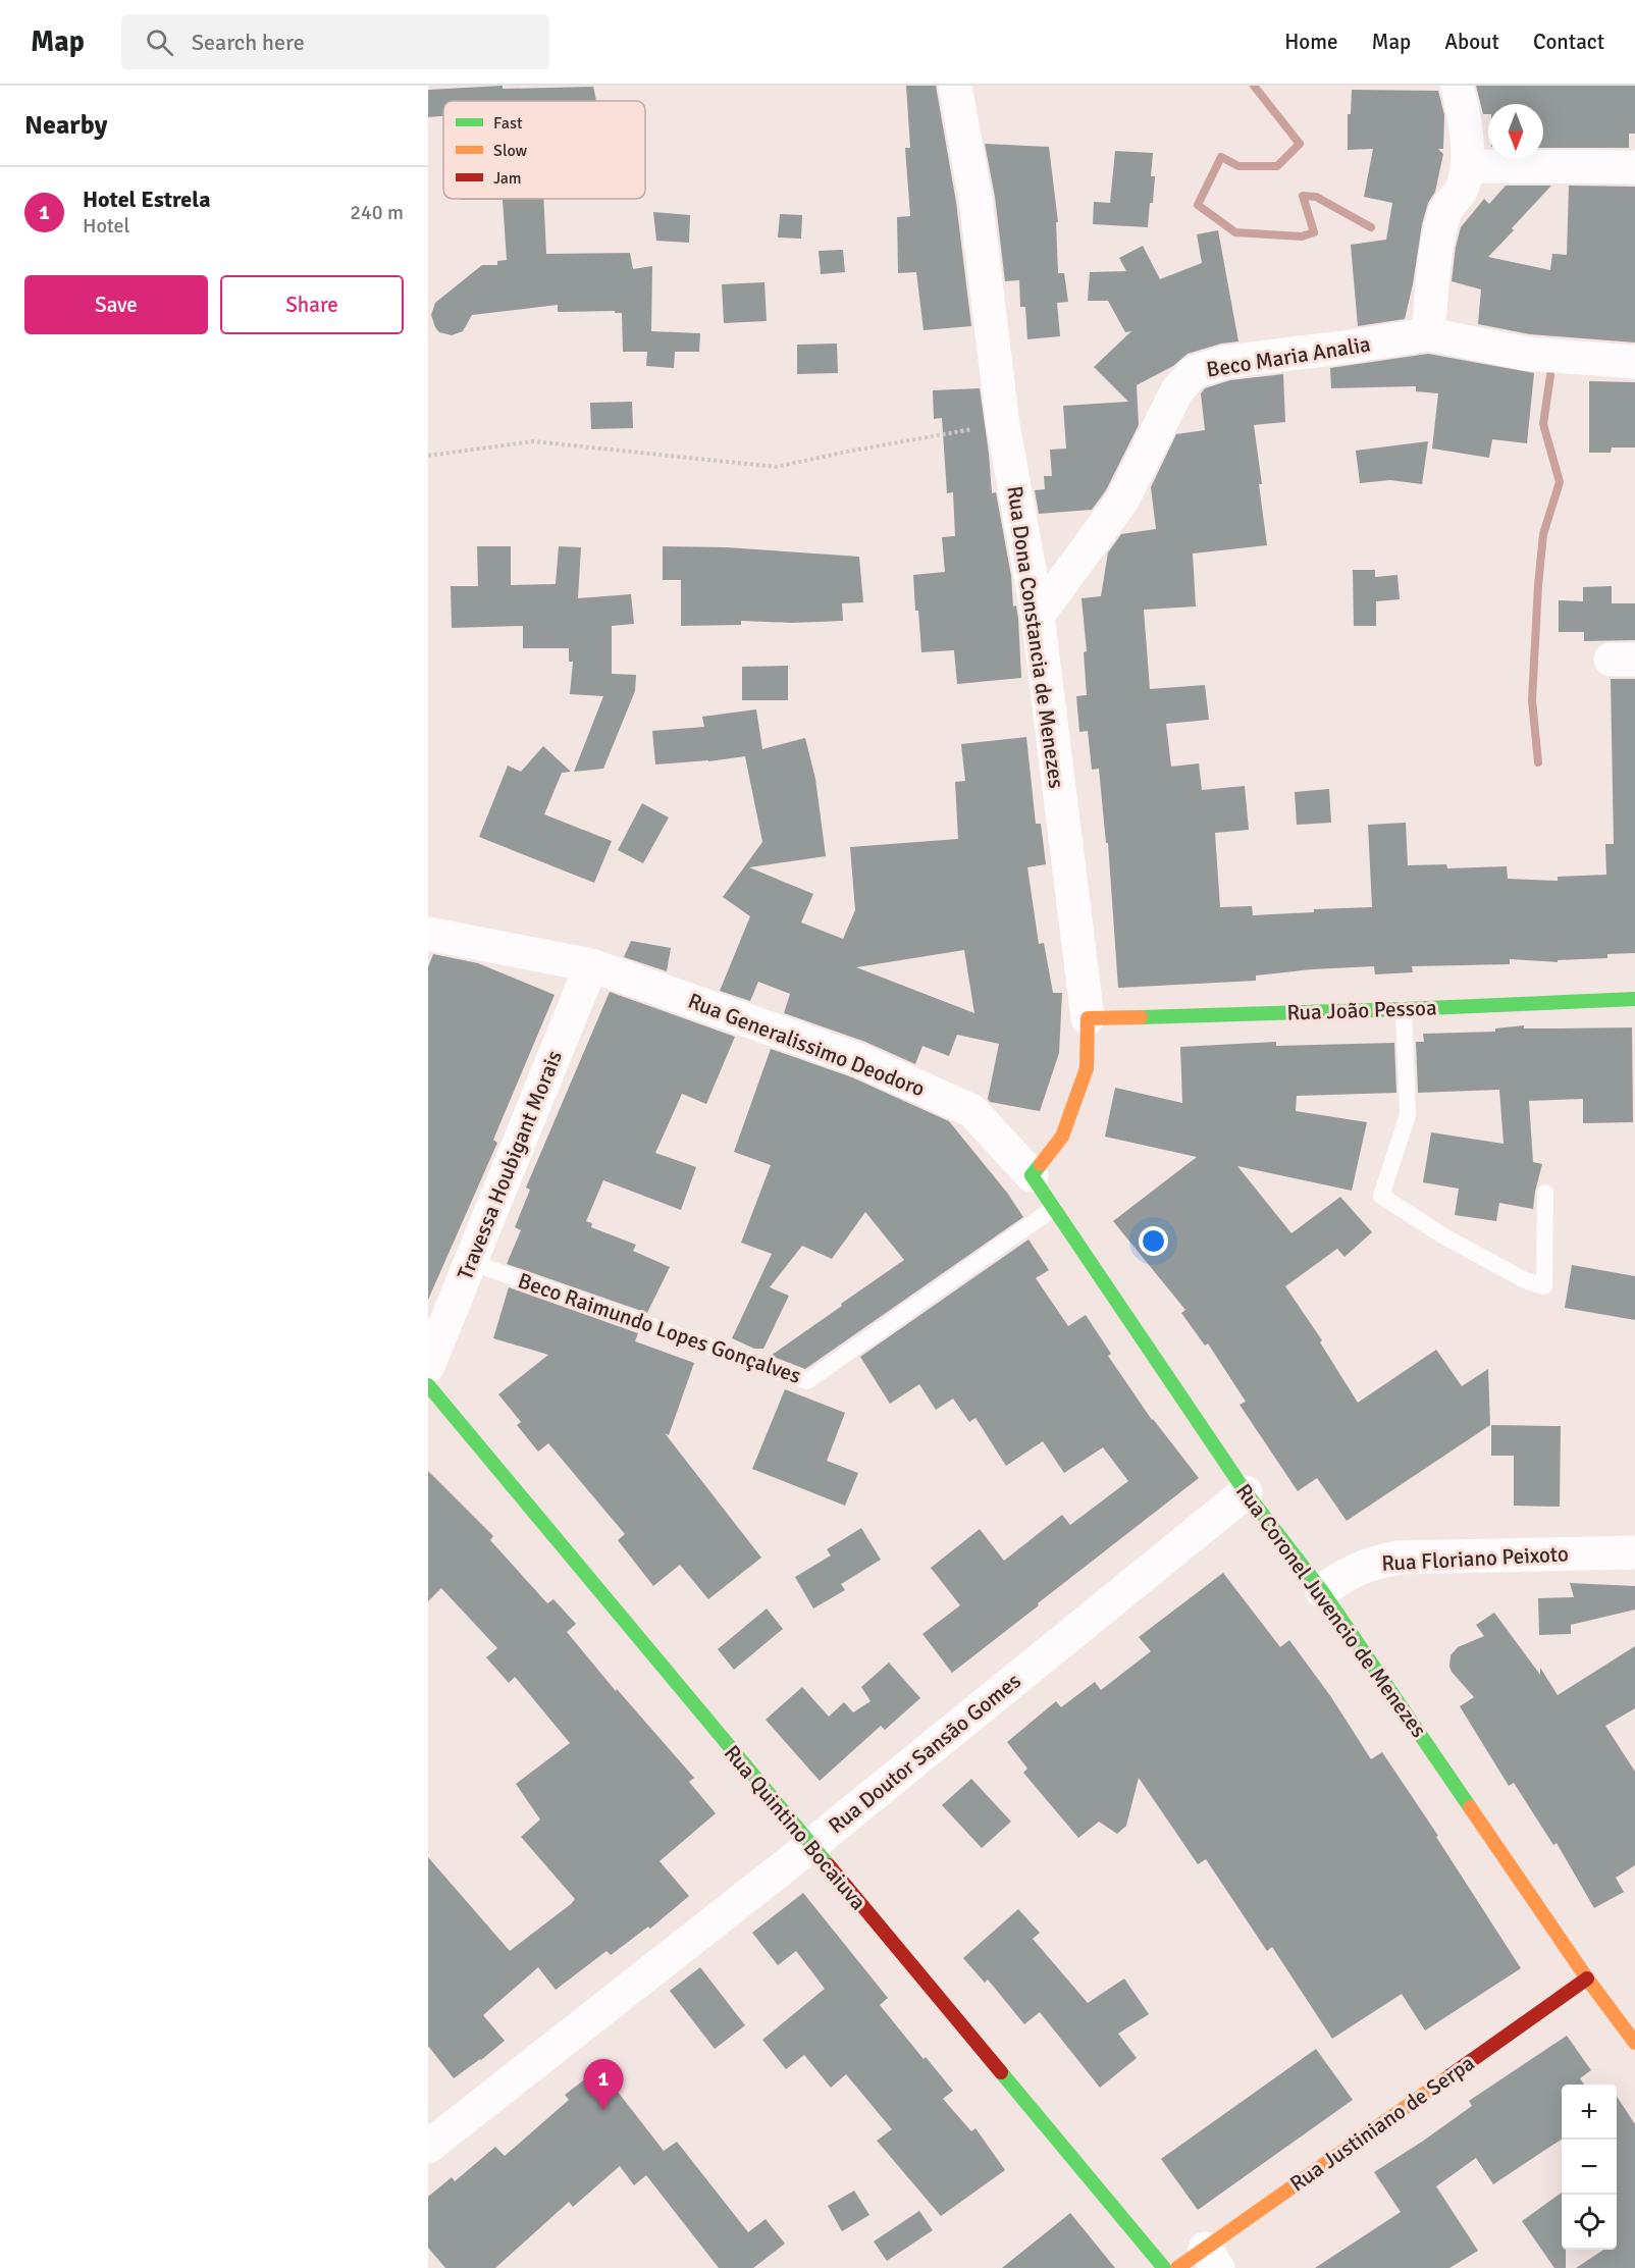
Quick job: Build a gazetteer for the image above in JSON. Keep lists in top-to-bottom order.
{
  "streets": {
    "street": [
      "Beco Maria Analia",
      "Rua Dona Constancia de Menezes",
      "Rua João Pessoa",
      "Rua Generalissimo Deodoro",
      "Travessa Houbigant Morais",
      "Rua Floriano Peixoto",
      "Rua Coronel Juvencio de Menezes",
      "Rua Doutor Sansão Gomes",
      "Rua Quintino Bocaiuva",
      "Rua Justiniano de Serpa"
    ],
    "lane": ["Beco Raimundo Lopes Gonçalves"]
  },
  "crossings": [
    ["Beco Maria Analia", "Rua Dona Constancia de Menezes"],
    ["Rua Dona Constancia de Menezes", "Rua João Pessoa"],
    ["Rua Dona Constancia de Menezes", "Rua Generalissimo Deodoro"],
    ["Rua Dona Constancia de Menezes", "Rua Coronel Juvencio de Menezes"],
    ["Rua Generalissimo Deodoro", "Travessa Houbigant Morais"],
    ["Rua Generalissimo Deodoro", "Rua Coronel Juvencio de Menezes"],
    ["Travessa Houbigant Morais", "Beco Raimundo Lopes Gonçalves"],
    ["Beco Raimundo Lopes Gonçalves", "Rua Coronel Juvencio de Menezes"],
    ["Rua Floriano Peixoto", "Rua Coronel Juvencio de Menezes"],
    ["Rua Coronel Juvencio de Menezes", "Rua Doutor Sansão Gomes"],
    ["Rua Coronel Juvencio de Menezes", "Rua Justiniano de Serpa"],
    ["Rua Doutor Sansão Gomes", "Rua Quintino Bocaiuva"]
  ],
  "legend": ["Fast", "Slow", "Jam"],
  "north": "bottom",
  "page": {
    "header": "Map",
    "search": "Search here",
    "nav": [
      "Home",
      "Map",
      "About",
      "Contact"
    ],
    "heading": "Nearby",
    "list": [
      {
        "mark": "1",
        "name": "Hotel Estrela",
        "note": "Hotel",
        "value": "240 m"
      }
    ],
    "buttons": ["Save", "Share"],
    "pins": "1",
    "map_buttons": ["+", "−"]
  }
}
